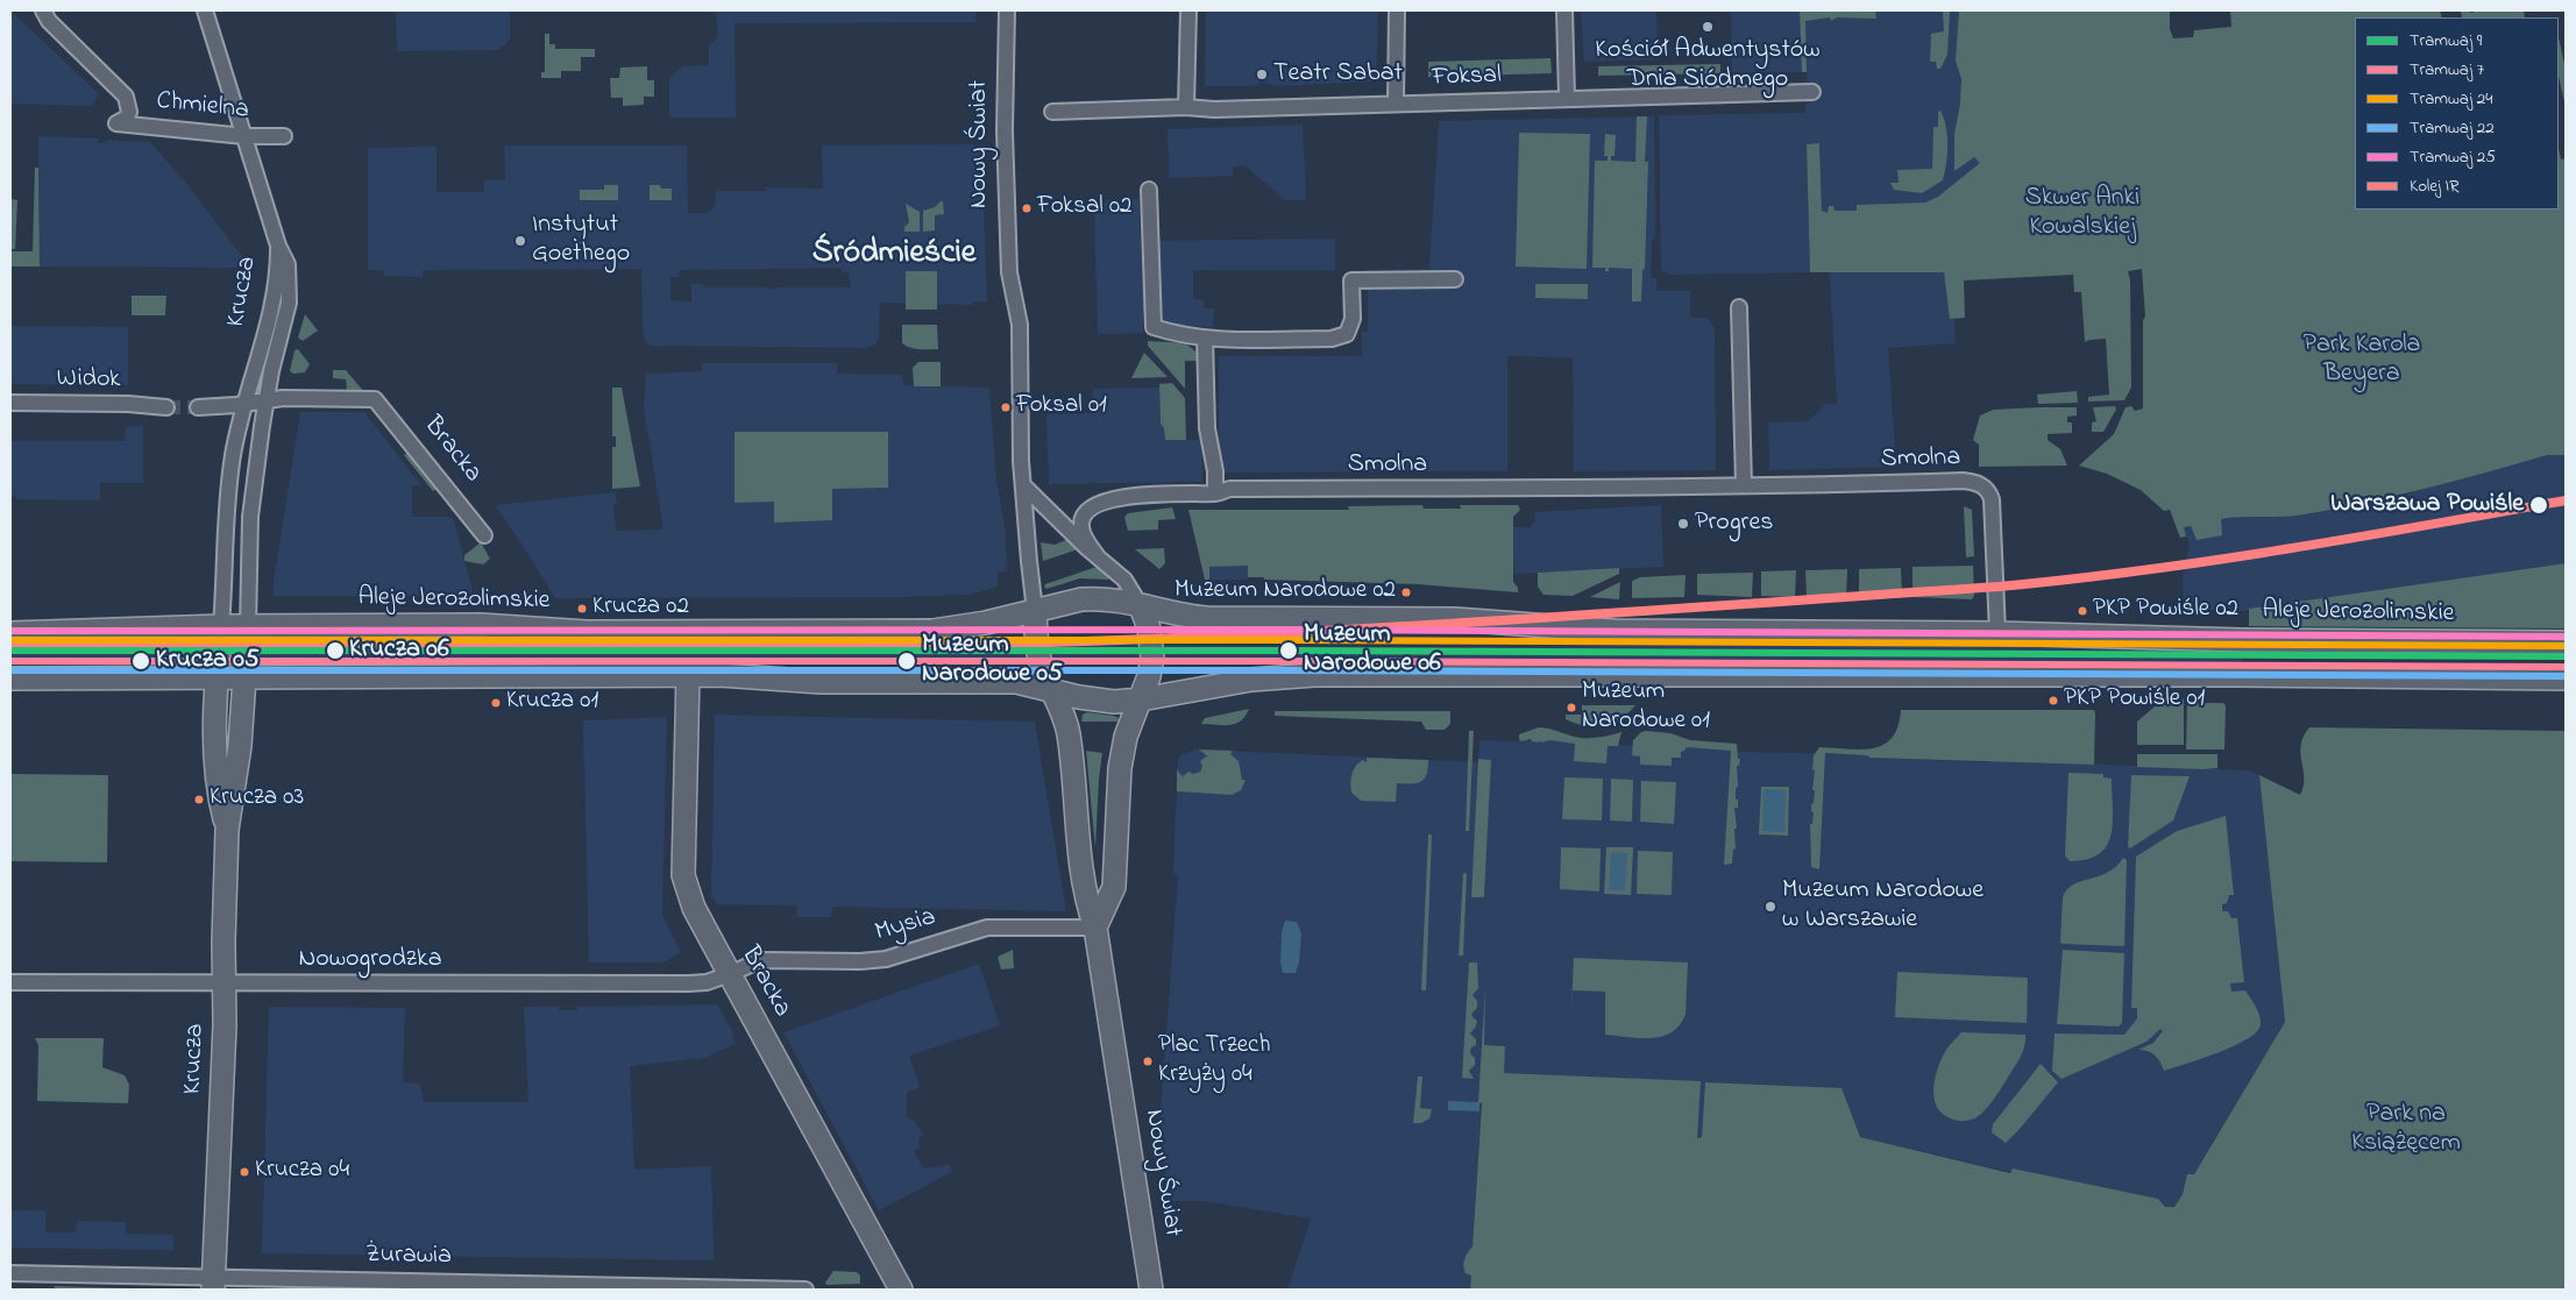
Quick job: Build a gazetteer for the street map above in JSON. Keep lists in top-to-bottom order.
{
  "streets": {
    "main road": [
      "Nowy Świat",
      "Krucza",
      "Bracka",
      "Aleje Jerozolimskie"
    ],
    "street": [
      "Foksal",
      "Chmielna",
      "Widok",
      "Smolna",
      "Mysia",
      "Nowogrodzka",
      "Żurawia"
    ]
  },
  "crossings": [
    ["Nowy Świat", "Aleje Jerozolimskie"],
    ["Nowy Świat", "Mysia"],
    ["Krucza", "Bracka"],
    ["Krucza", "Aleje Jerozolimskie"],
    ["Krucza", "Nowogrodzka"],
    ["Krucza", "Żurawia"],
    ["Bracka", "Mysia"],
    ["Bracka", "Nowogrodzka"],
    ["Smolna", "Aleje Jerozolimskie"],
    ["Mysia", "Nowogrodzka"]
  ],
  "districts": ["Śródmieście"],
  "parks": ["Skwer Anki Kowalskiej", "Park Karola Beyera", "Park na Książęcem"],
  "places": [
    "Kościół Adwentystów Dnia Siódmego",
    "Teatr Sabat",
    "Foksal 02",
    "Instytut Goethego",
    "Foksal 01",
    "Warszawa Powiśle",
    "Progres",
    "Muzeum Narodowe 02",
    "Krucza 02",
    "PKP Powiśle 02",
    "Krucza 06",
    "Muzeum Narodowe 06",
    "Krucza 05",
    "Muzeum Narodowe 05",
    "PKP Powiśle 01",
    "Krucza 01",
    "Muzeum Narodowe 01",
    "Krucza 03",
    "Muzeum Narodowe w Warszawie",
    "Plac Trzech Krzyży 04",
    "Krucza 04"
  ],
  "lines": [
    "rail line IR",
    "tram line 25",
    "tram line 24",
    "tram line 9",
    "tram line 7",
    "tram line 22"
  ],
  "legend": [
    "Tramwaj 9",
    "Tramwaj 7",
    "Tramwaj 24",
    "Tramwaj 22",
    "Tramwaj 25",
    "Kolej IR"
  ]
}
